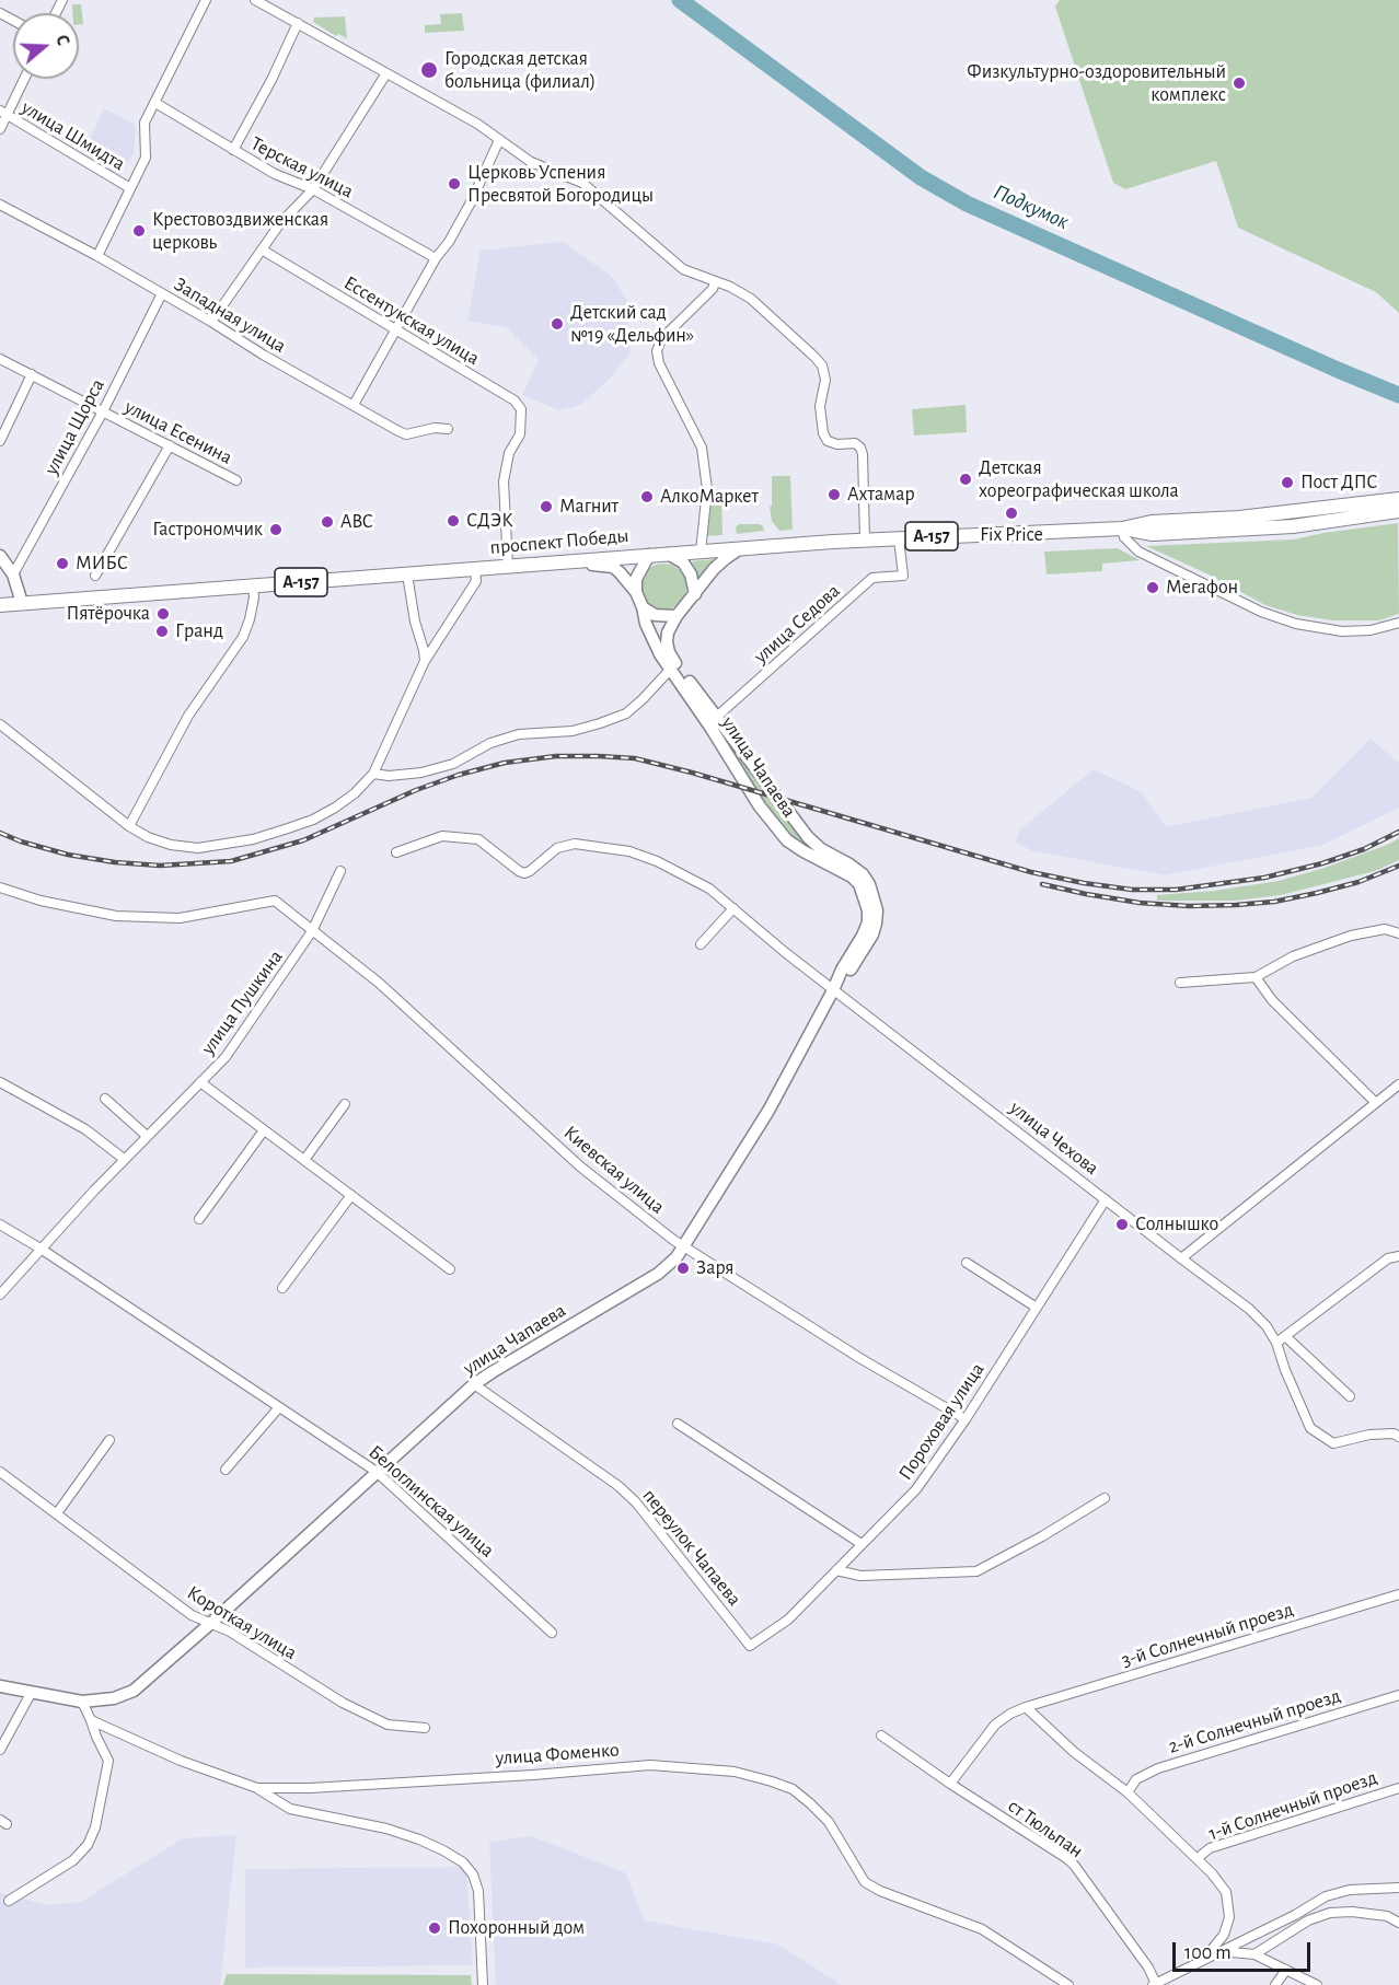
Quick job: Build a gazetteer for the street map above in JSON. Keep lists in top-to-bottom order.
{
  "streets": {
    "main road": ["А-157", "проспект Победы", "улица Чапаева"],
    "street": [
      "улица Шмидта",
      "Терская улица",
      "Западная улица",
      "Ессентукская улица",
      "улица Щорса",
      "улица Есенина",
      "улица Седова",
      "улица Пушкина",
      "улица Чехова",
      "Киевская улица",
      "Пороховая улица",
      "Белоглинская улица",
      "переулок Чапаева",
      "Короткая улица",
      "3-й Солнечный проезд",
      "2-й Солнечный проезд",
      "улица Фоменко",
      "1-й Солнечный проезд",
      "ст Тюльпан"
    ]
  },
  "crossings": [
    ["Западная улица", "улица Щорса"],
    ["Ессентукская улица", "проспект Победы"],
    ["улица Щорса", "улица Есенина"],
    ["проспект Победы", "улица Седова"],
    ["проспект Победы", "улица Чапаева"],
    ["улица Чапаева", "улица Чехова"],
    ["улица Чапаева", "Киевская улица"],
    ["улица Чапаева", "Белоглинская улица"],
    ["улица Чапаева", "переулок Чапаева"],
    ["улица Чапаева", "Короткая улица"],
    ["улица Пушкина", "Киевская улица"],
    ["улица Пушкина", "Белоглинская улица"],
    ["улица Чехова", "Пороховая улица"],
    ["Киевская улица", "Пороховая улица"],
    ["Пороховая улица", "переулок Чапаева"],
    ["3-й Солнечный проезд", "ст Тюльпан"]
  ],
  "water": ["Подкумок"],
  "places": [
    "Городская детская больница (филиал)",
    "Физкультурно-оздоровительный комплекс",
    "Церковь Успения Пресвятой Богородицы",
    "Крестовоздвиженская церковь",
    "Детский сад №19 «Дельфин»",
    "Детская хореографическая школа",
    "Пост ДПС",
    "Ахтамар",
    "АлкоМаркет",
    "Магнит",
    "Fix Price",
    "СДЭК",
    "ABC",
    "Гастрономчик",
    "МИБС",
    "Мегафон",
    "Пятёрочка",
    "Гранд",
    "Солнышко",
    "Заря",
    "Похоронный дом"
  ],
  "scale_bar": "100 m",
  "north": "right"
}
